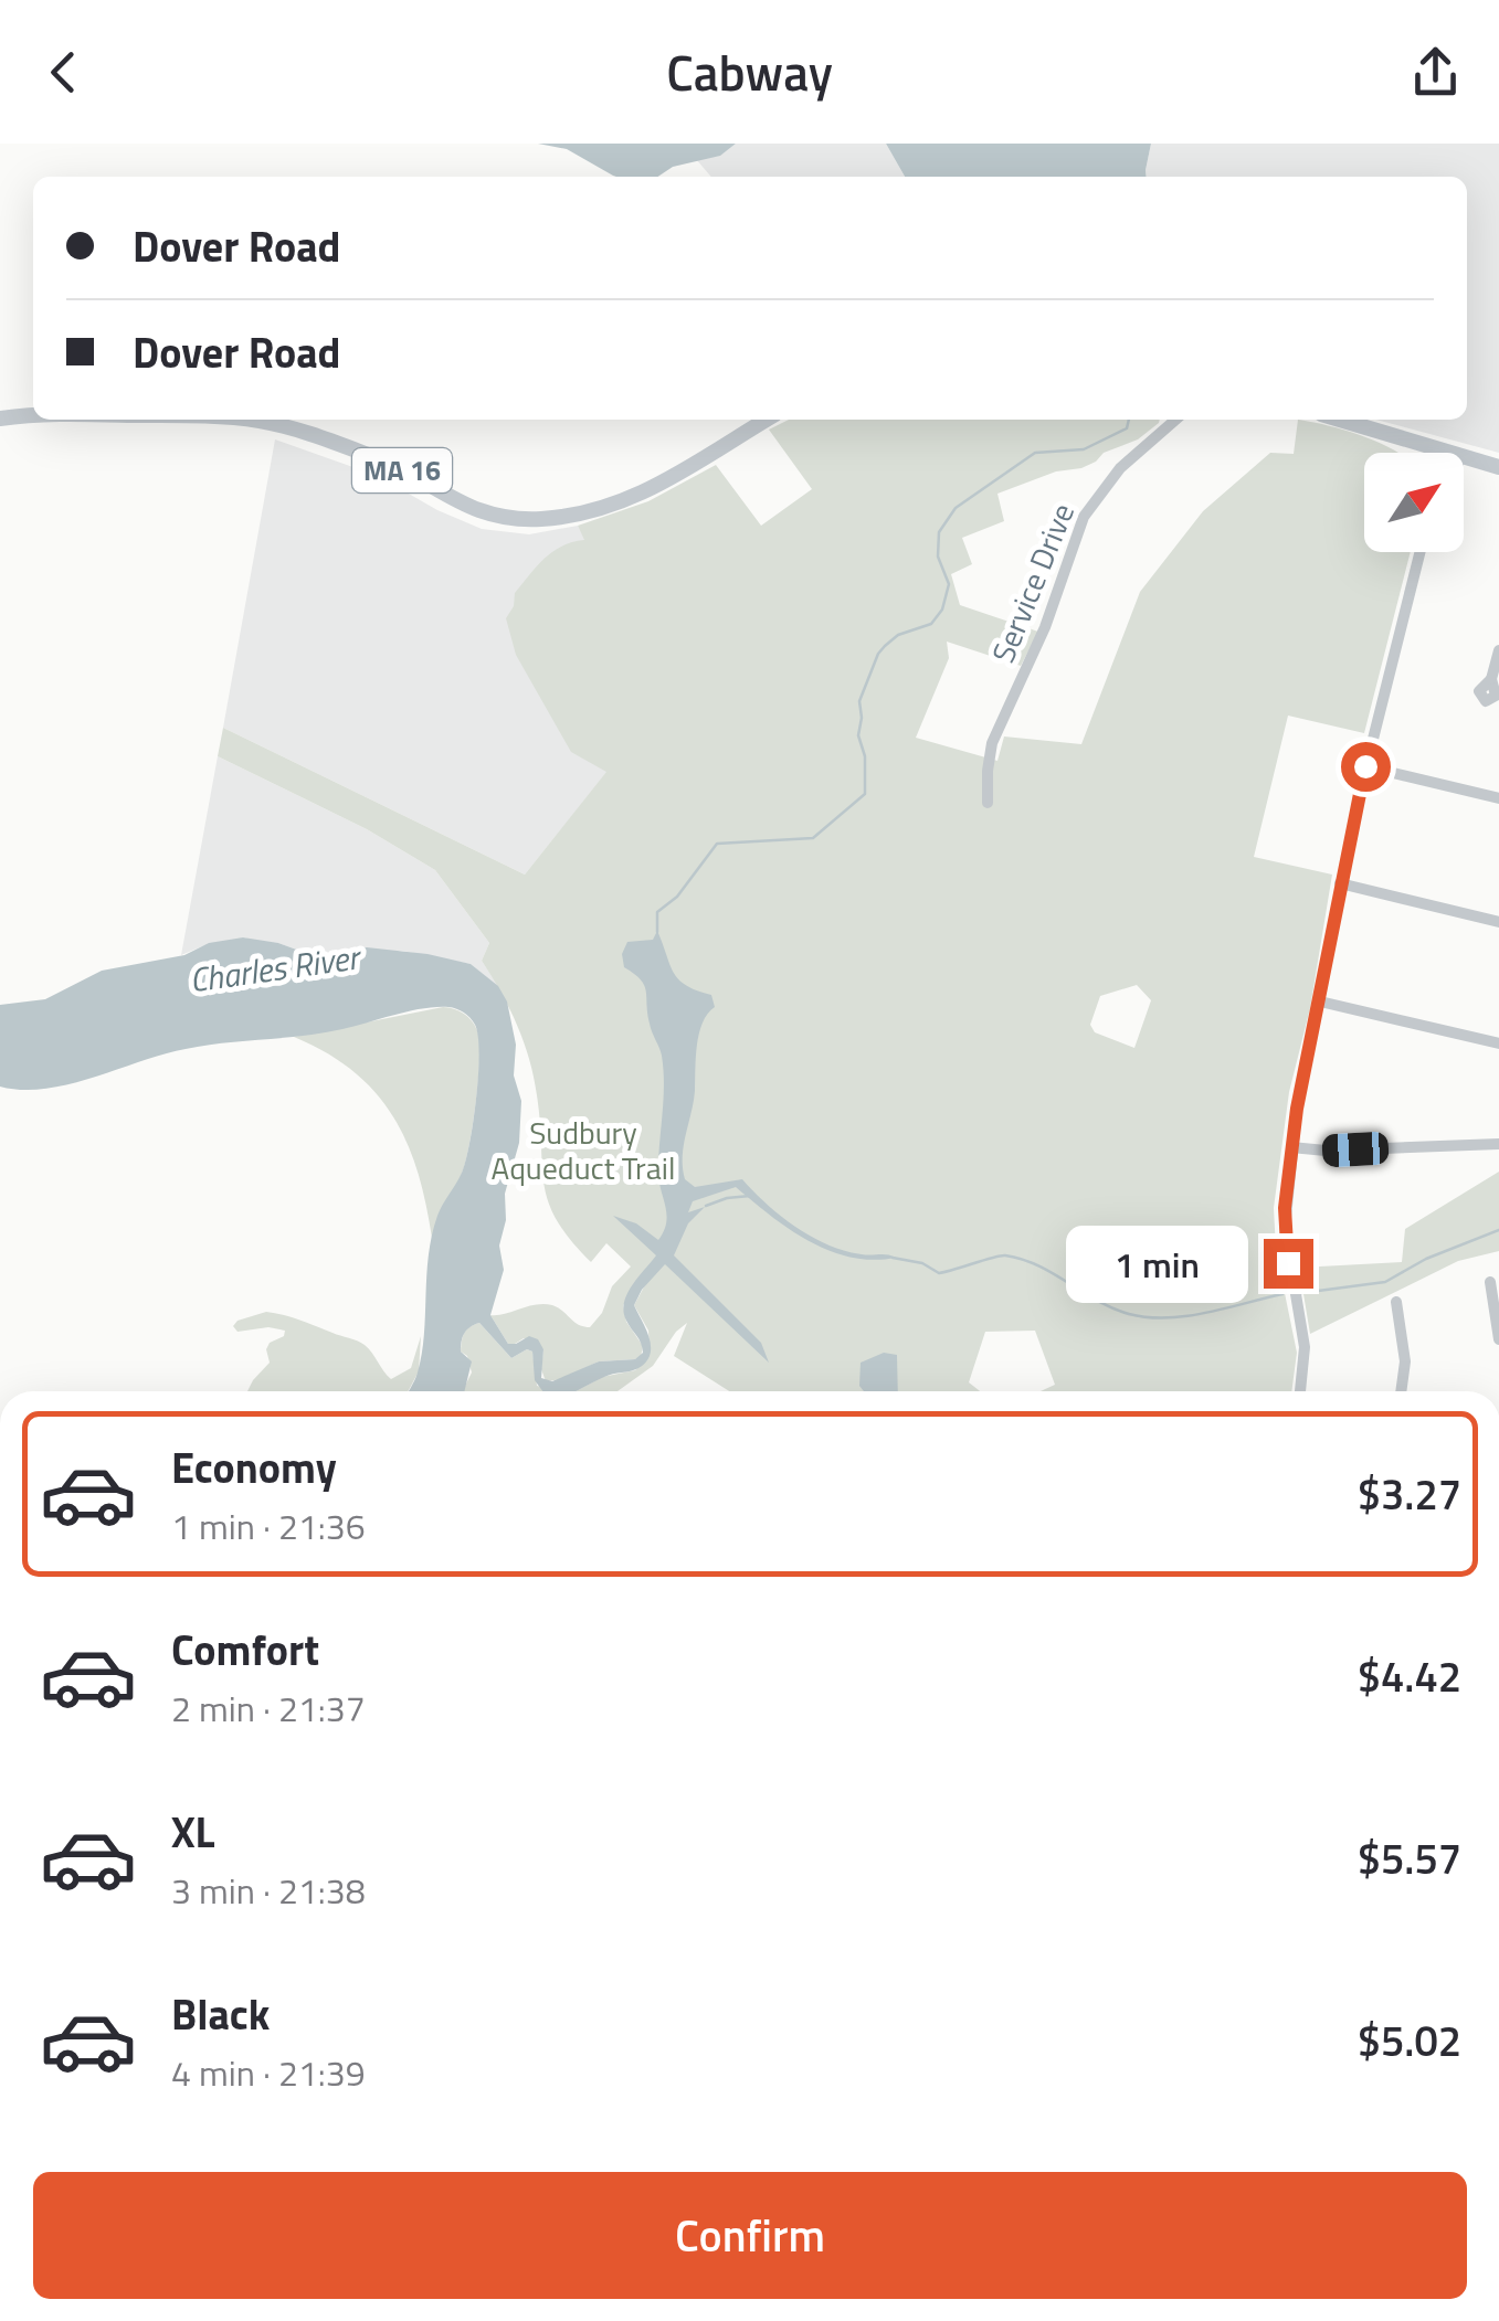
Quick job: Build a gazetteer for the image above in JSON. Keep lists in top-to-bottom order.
{
  "streets": {
    "main road": ["MA 16"],
    "street": ["Service Drive"]
  },
  "water": ["Charles River"],
  "parks": ["Sudbury Aqueduct Trail"],
  "north": "top right",
  "page": {
    "header": "Cabway",
    "banner": ["Dover Road", "Dover Road"],
    "bubble": "1 min",
    "list": [
      {
        "name": "Economy",
        "note": "1 min · 21:36",
        "value": "$3.27"
      },
      {
        "name": "Comfort",
        "note": "2 min · 21:37",
        "value": "$4.42"
      },
      {
        "name": "XL",
        "note": "3 min · 21:38",
        "value": "$5.57"
      },
      {
        "name": "Black",
        "note": "4 min · 21:39",
        "value": "$5.02"
      }
    ],
    "buttons": "Confirm"
  }
}
